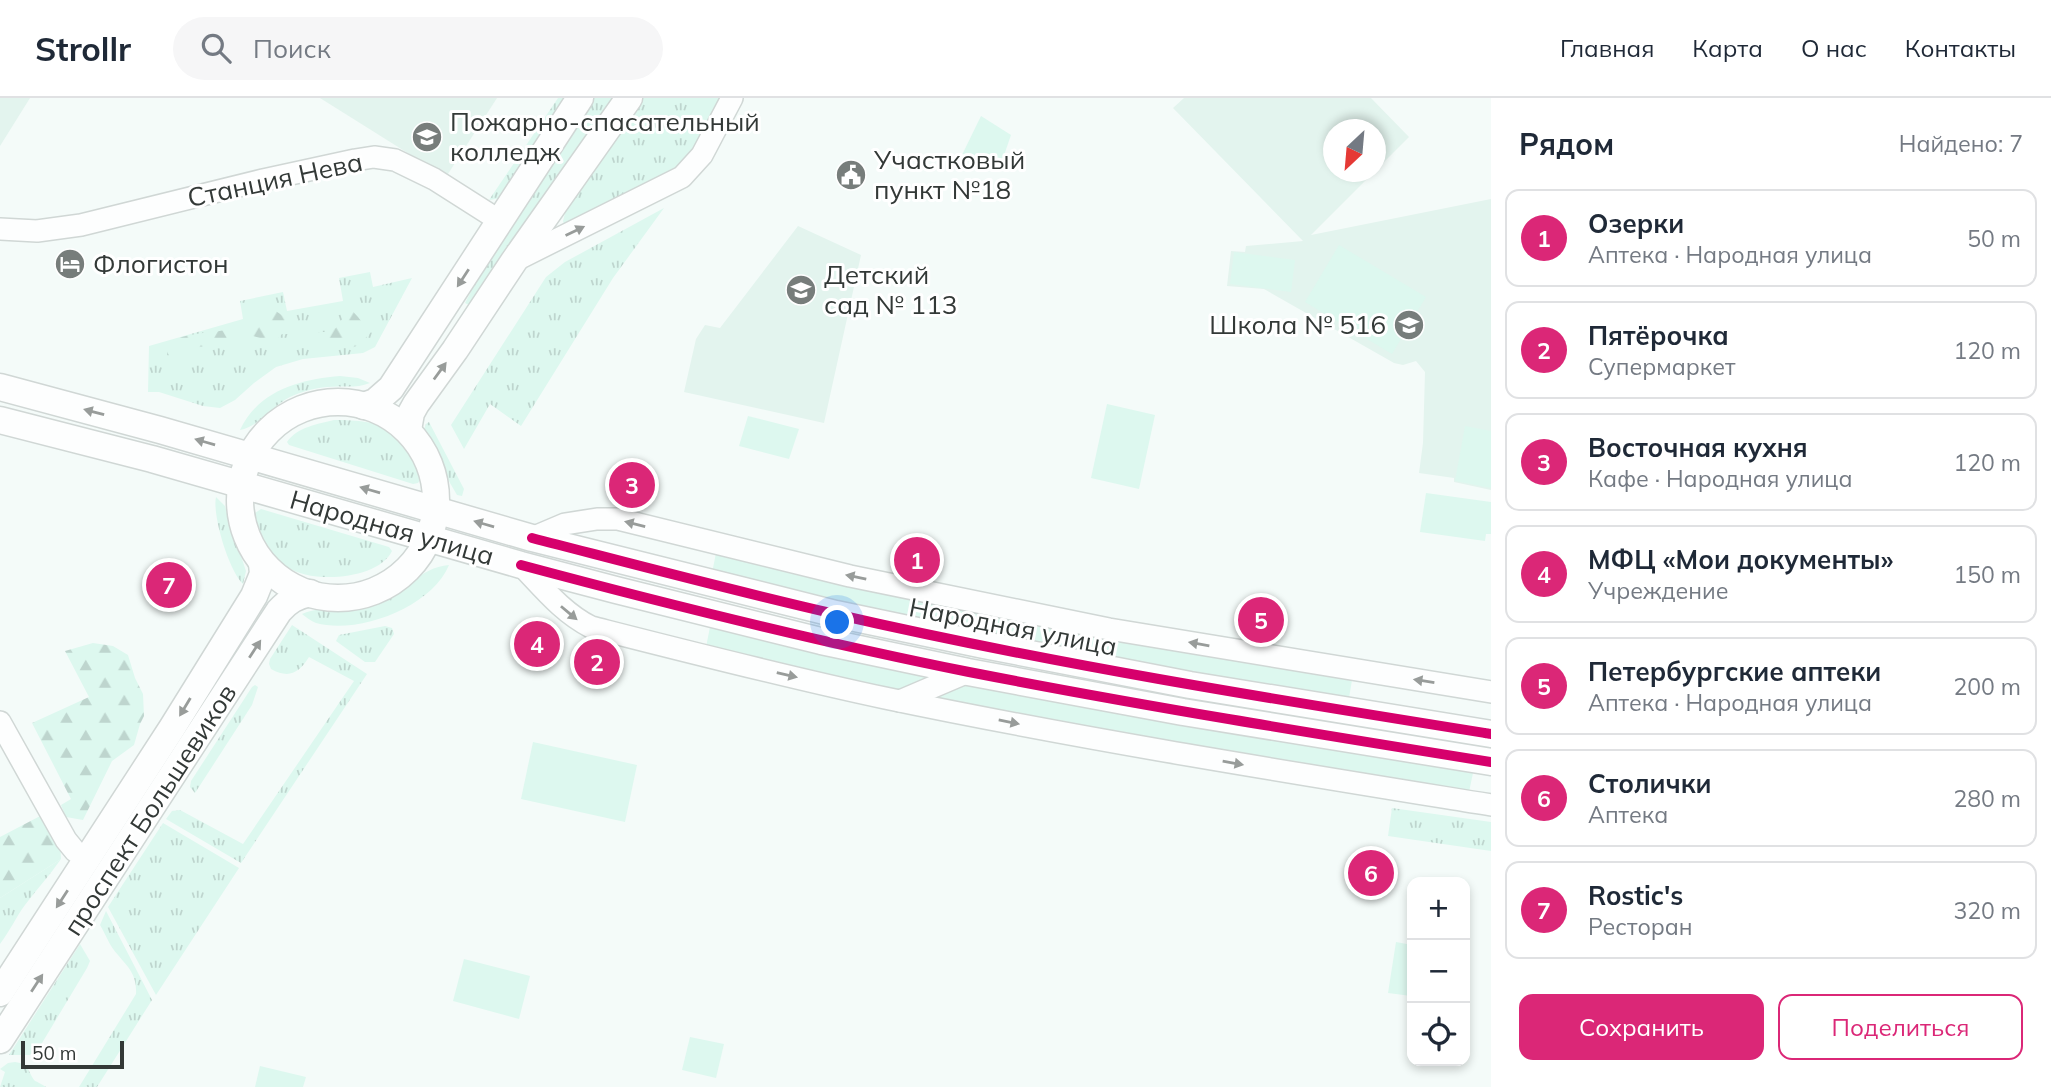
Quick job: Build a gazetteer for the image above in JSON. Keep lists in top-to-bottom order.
{
  "streets": {
    "main road": ["Народная улица", "проспект Большевиков"],
    "street": ["Станция Нева"]
  },
  "places": {
    "school or university": ["Пожарно-спасательный колледж", "Детский сад № 113", "Школа № 516"],
    "public building": ["Участковый пункт №18"],
    "hotel": ["Флогистон"]
  },
  "scale_bar": "50 m",
  "north": "bottom left",
  "page": {
    "header": "Strollr",
    "search": "Поиск",
    "nav": [
      "Главная",
      "Карта",
      "О нас",
      "Контакты"
    ],
    "heading": ["Рядом", "Найдено: 7"],
    "list": [
      {
        "mark": "1",
        "name": "Озерки",
        "note": "Аптека · Народная улица",
        "value": "50 m"
      },
      {
        "mark": "2",
        "name": "Пятёрочка",
        "note": "Супермаркет",
        "value": "120 m"
      },
      {
        "mark": "3",
        "name": "Восточная кухня",
        "note": "Кафе · Народная улица",
        "value": "120 m"
      },
      {
        "mark": "4",
        "name": "МФЦ «Мои документы»",
        "note": "Учреждение",
        "value": "150 m"
      },
      {
        "mark": "5",
        "name": "Петербургские аптеки",
        "note": "Аптека · Народная улица",
        "value": "200 m"
      },
      {
        "mark": "6",
        "name": "Столички",
        "note": "Аптека",
        "value": "280 m"
      },
      {
        "mark": "7",
        "name": "Rostic's",
        "note": "Ресторан",
        "value": "320 m"
      }
    ],
    "pins": [
      "3",
      "1",
      "7",
      "5",
      "4",
      "2",
      "6"
    ],
    "map_buttons": ["+", "−"],
    "buttons": ["Сохранить", "Поделиться"],
    "scale": "50 m"
  }
}
